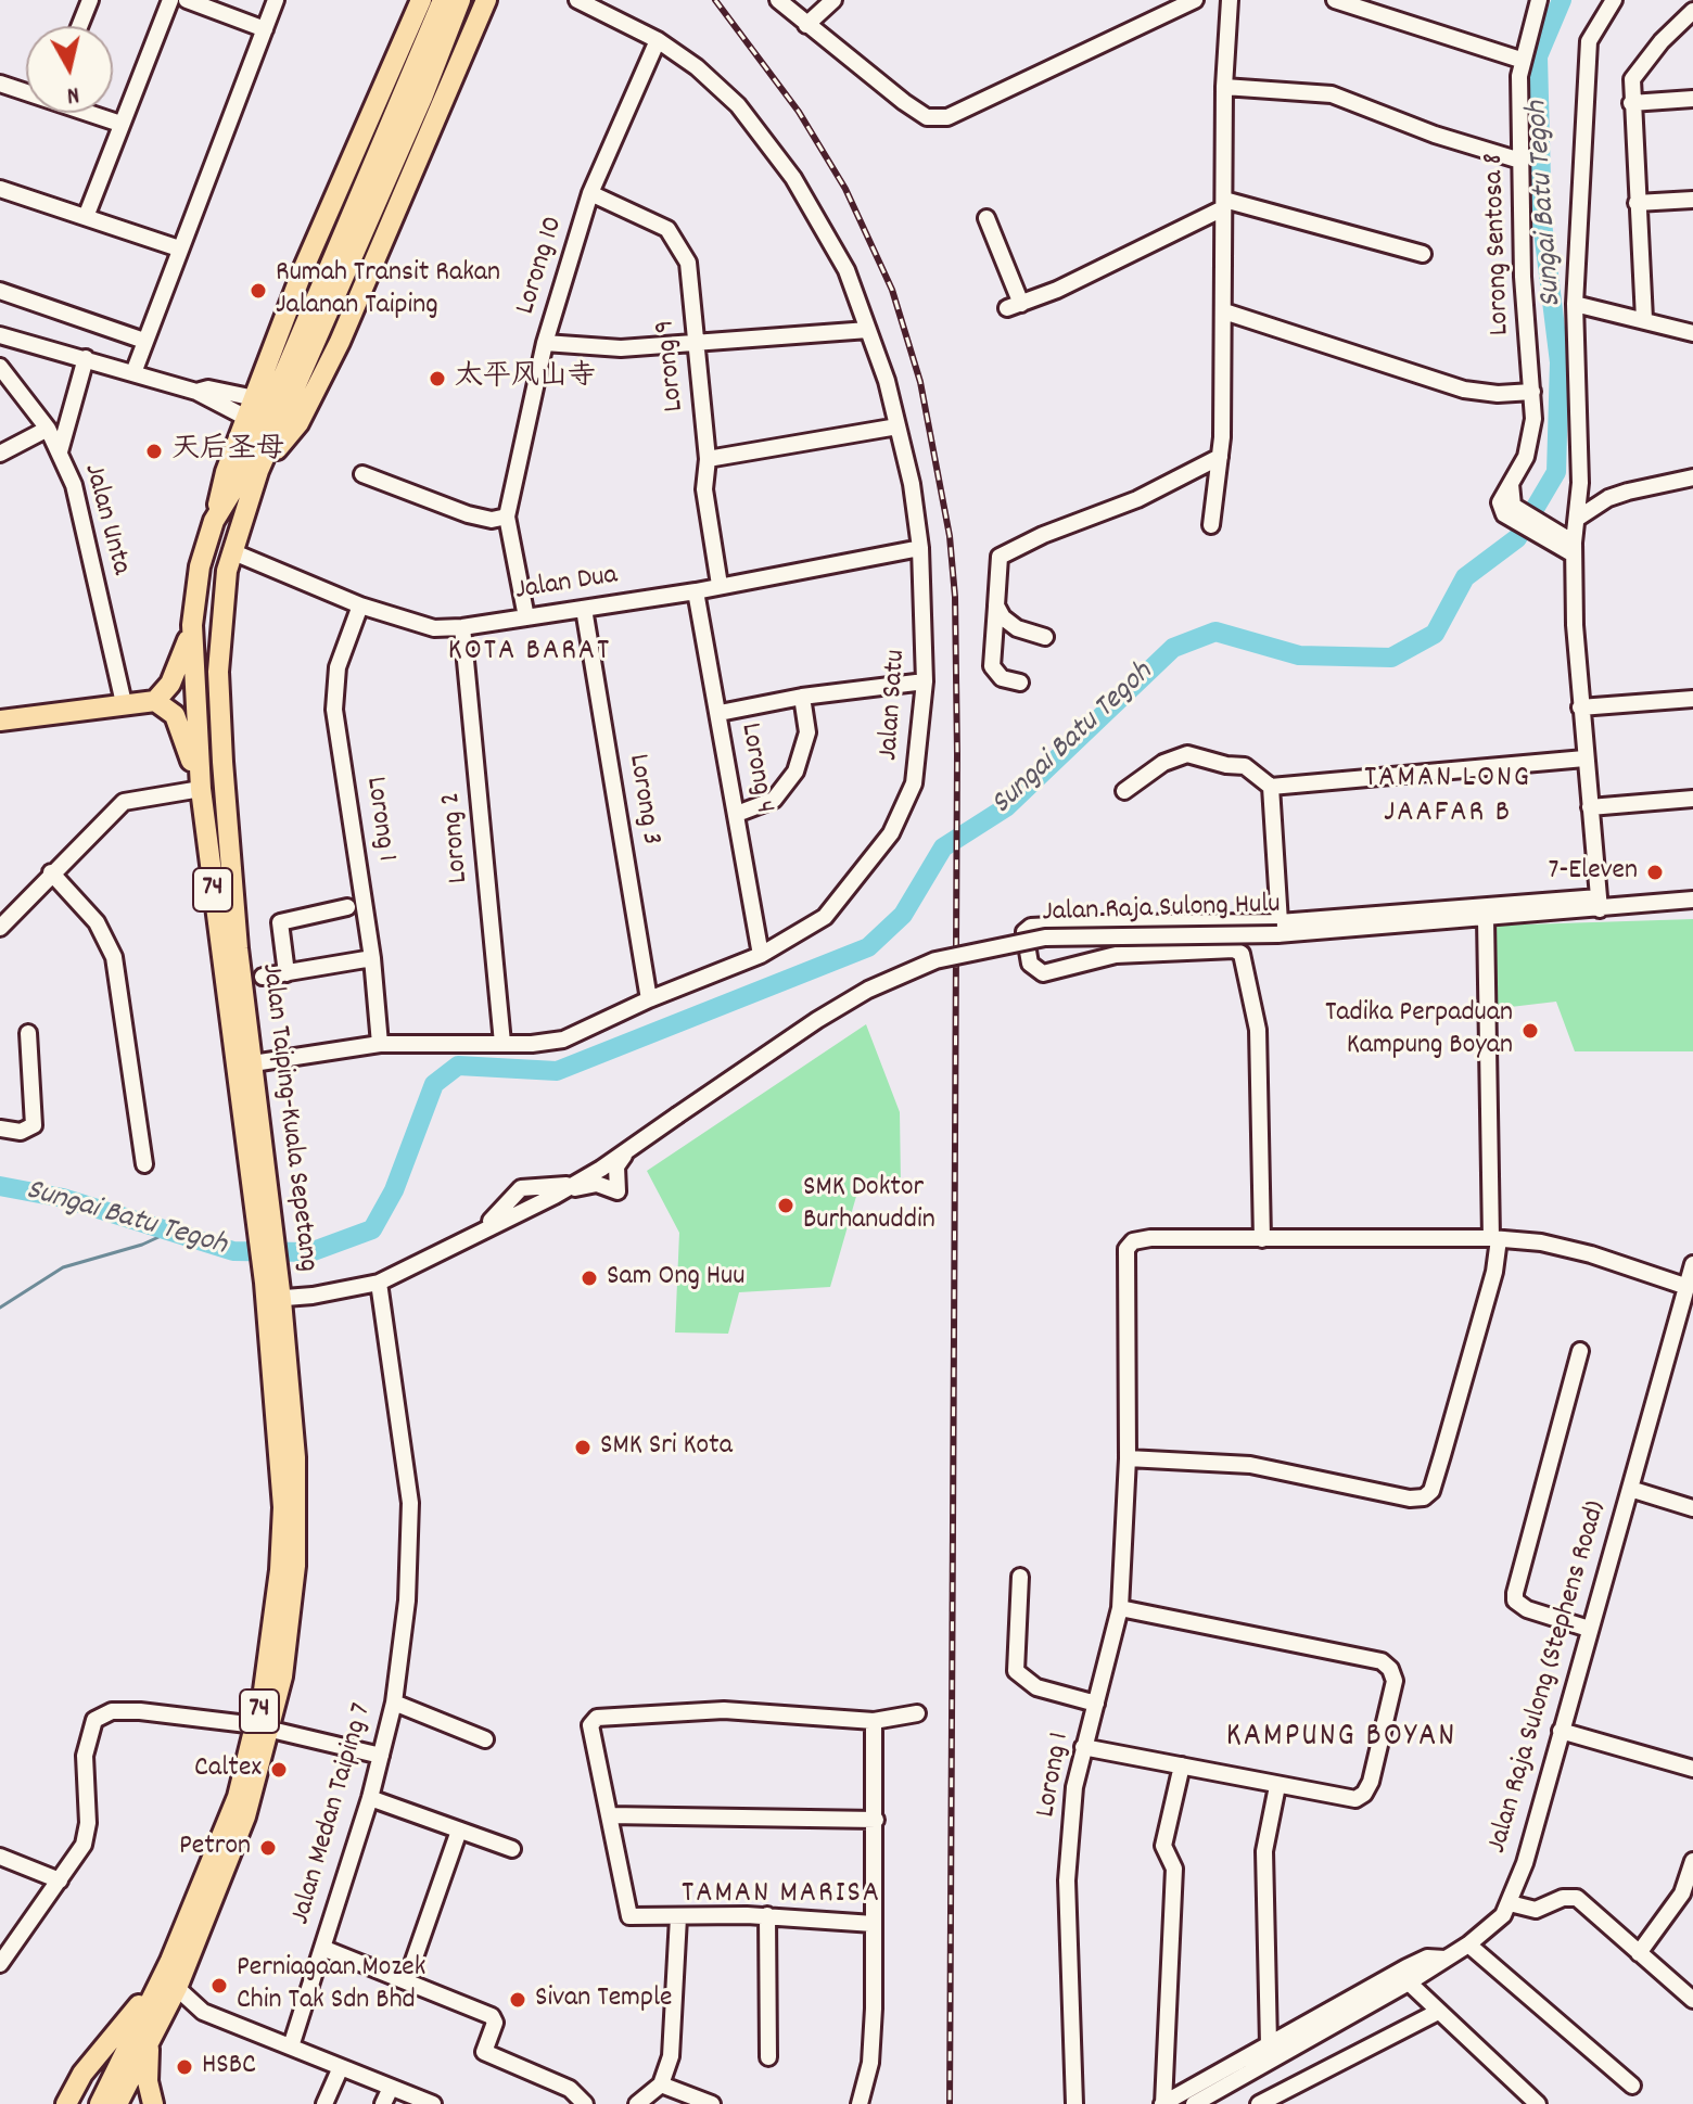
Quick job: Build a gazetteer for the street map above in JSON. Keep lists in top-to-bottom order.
{
  "streets": {
    "main road": ["74", "Jalan Taiping-Kuala Sepetang"],
    "street": [
      "Lorong Sentosa 8",
      "Lorong 10",
      "Lorong 9",
      "Jalan Unta",
      "Jalan Dua",
      "Jalan Satu",
      "Lorong 4",
      "Lorong 3",
      "Lorong 1",
      "Lorong 2",
      "Jalan Raja Sulong Hulu",
      "Jalan Raja Sulong (Stephens Road)",
      "Jalan Medan Taiping 7"
    ]
  },
  "crossings": [
    ["Lorong 10", "Lorong 9"],
    ["Lorong 10", "Jalan Dua"],
    ["Lorong 10", "Jalan Satu"],
    ["Lorong 9", "Jalan Dua"],
    ["Jalan Dua", "Jalan Satu"],
    ["Jalan Dua", "Lorong 4"],
    ["Jalan Dua", "Lorong 3"],
    ["Jalan Dua", "Lorong 1"],
    ["Jalan Dua", "Lorong 2"],
    ["Jalan Dua", "Jalan Taiping-Kuala Sepetang"],
    ["Jalan Satu", "Lorong 4"],
    ["Jalan Satu", "Lorong 3"],
    ["Jalan Satu", "Lorong 1"],
    ["Jalan Satu", "Lorong 2"],
    ["Jalan Satu", "Jalan Taiping-Kuala Sepetang"]
  ],
  "districts": [
    "KOTA BARAT",
    "TAMAN LONG JAAFAR B",
    "KAMPUNG BOYAN",
    "TAMAN MARISA"
  ],
  "water": ["Sungai Batu Tegoh"],
  "places": [
    "Rumah Transit Rakan Jalanan Taiping",
    "太平风山寺",
    "天后圣母",
    "7-Eleven",
    "Tadika Perpaduan Kampung Boyan",
    "SMK Doktor Burhanuddin",
    "Sam Ong Huu",
    "SMK Sri Kota",
    "Caltex",
    "Petron",
    "Perniagaan Mozek Chin Tak Sdn Bhd",
    "Sivan Temple",
    "HSBC"
  ],
  "north": "bottom"
}
